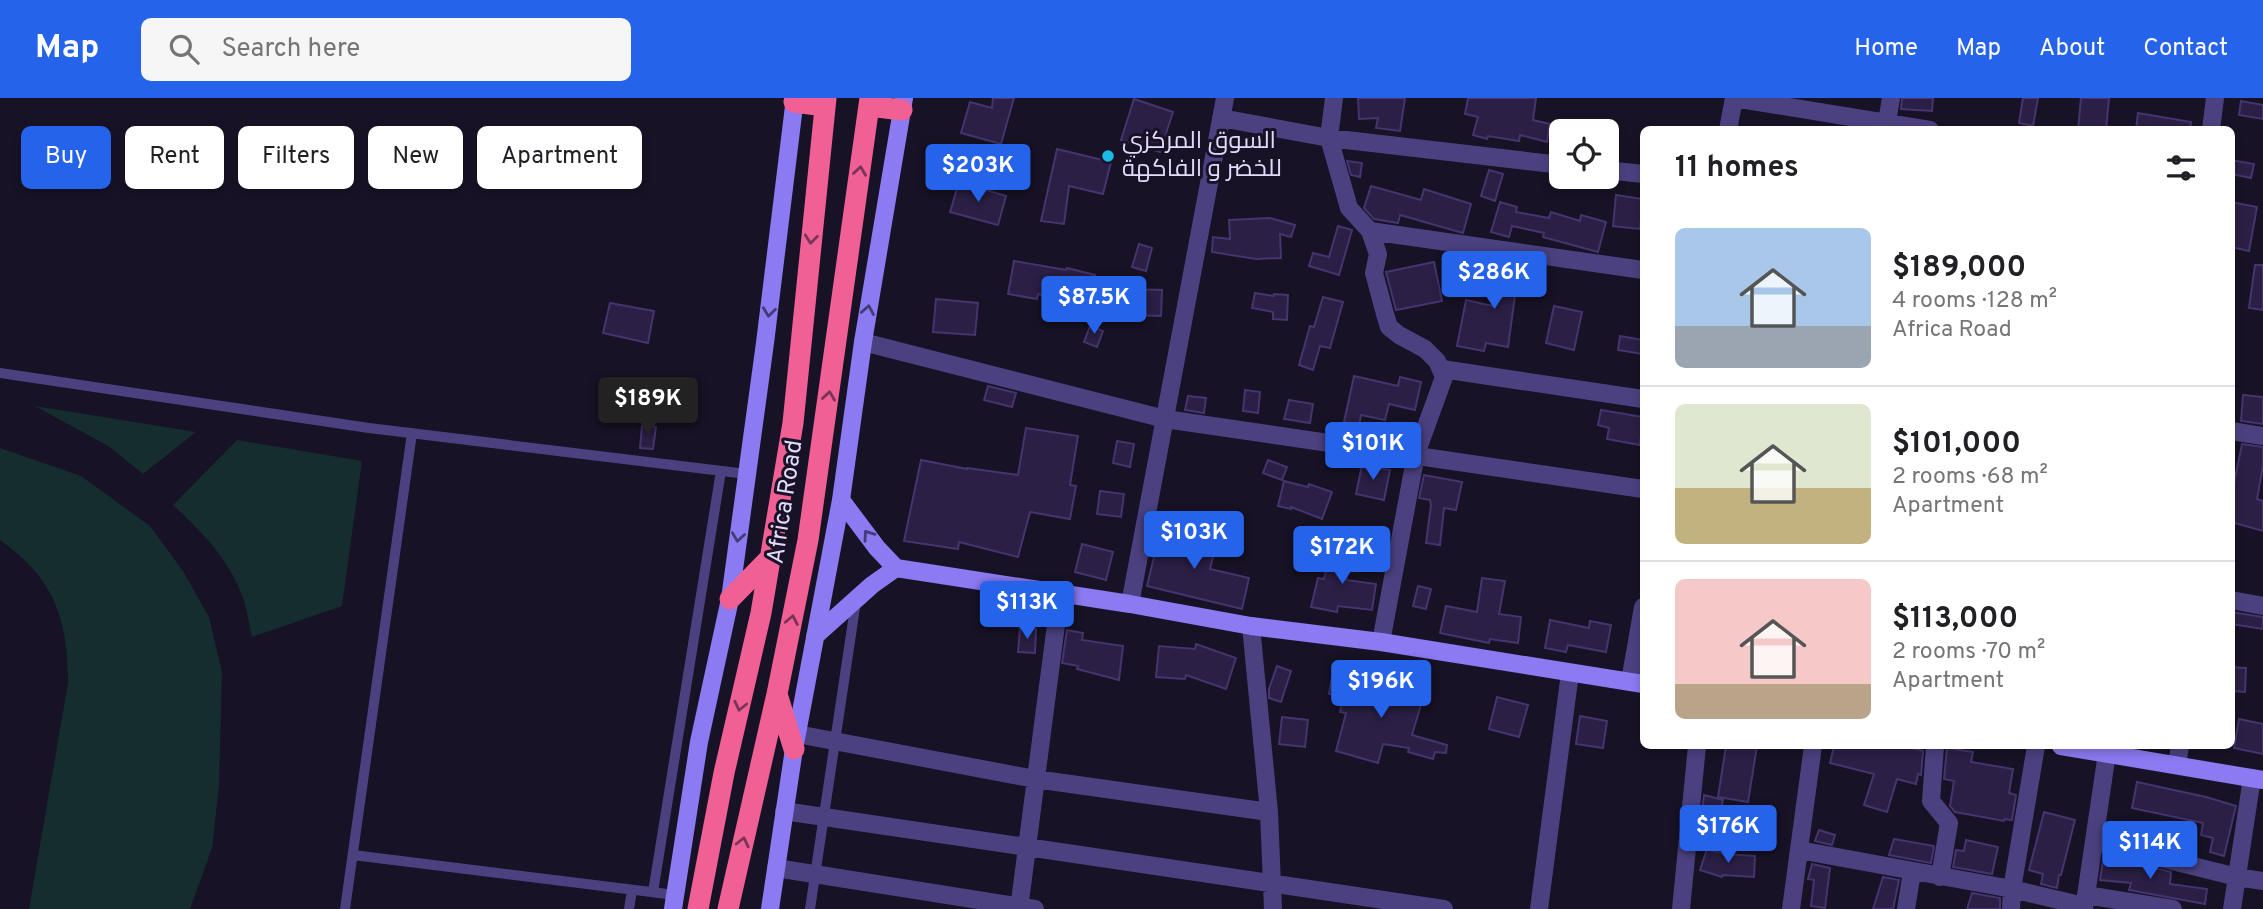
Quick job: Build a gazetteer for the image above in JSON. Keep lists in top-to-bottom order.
{
  "streets": {
    "highway": ["Africa Road"]
  },
  "places": ["السوق المركزي للخضر و الفاكهة"],
  "page": {
    "header": "Map",
    "search": "Search here",
    "nav": [
      "Home",
      "Map",
      "About",
      "Contact"
    ],
    "chip": [
      "Buy",
      "Rent",
      "Filters",
      "New",
      "Apartment"
    ],
    "heading": "11 homes",
    "price": [
      "$203K",
      "$286K",
      "$87.5K",
      "$189K",
      "$101K",
      "$103K",
      "$172K",
      "$113K",
      "$196K",
      "$176K",
      "$114K"
    ],
    "list": [
      {
        "name": "$189,000",
        "note": "4 rooms · 128 m² · Africa Road"
      },
      {
        "name": "$101,000",
        "note": "2 rooms · 68 m² · Apartment"
      },
      {
        "name": "$113,000",
        "note": "2 rooms · 70 m² · Apartment"
      }
    ]
  }
}
